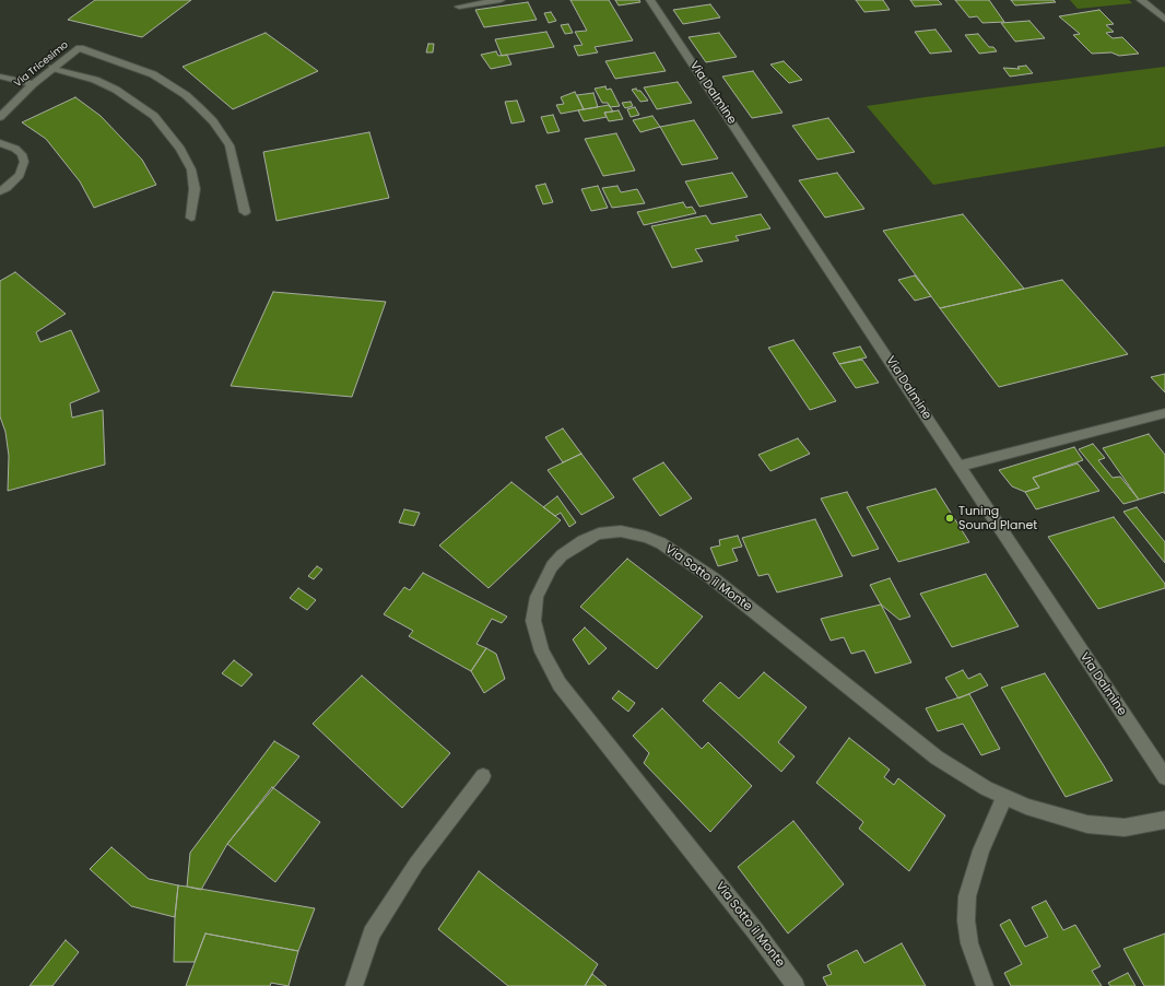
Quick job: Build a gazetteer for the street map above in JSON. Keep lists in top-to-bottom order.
{
  "streets": {
    "street": ["Via Tricesimo", "Via Dalmine", "Via Sotto il Monte"]
  },
  "places": ["Tuning Sound Planet"]
}
